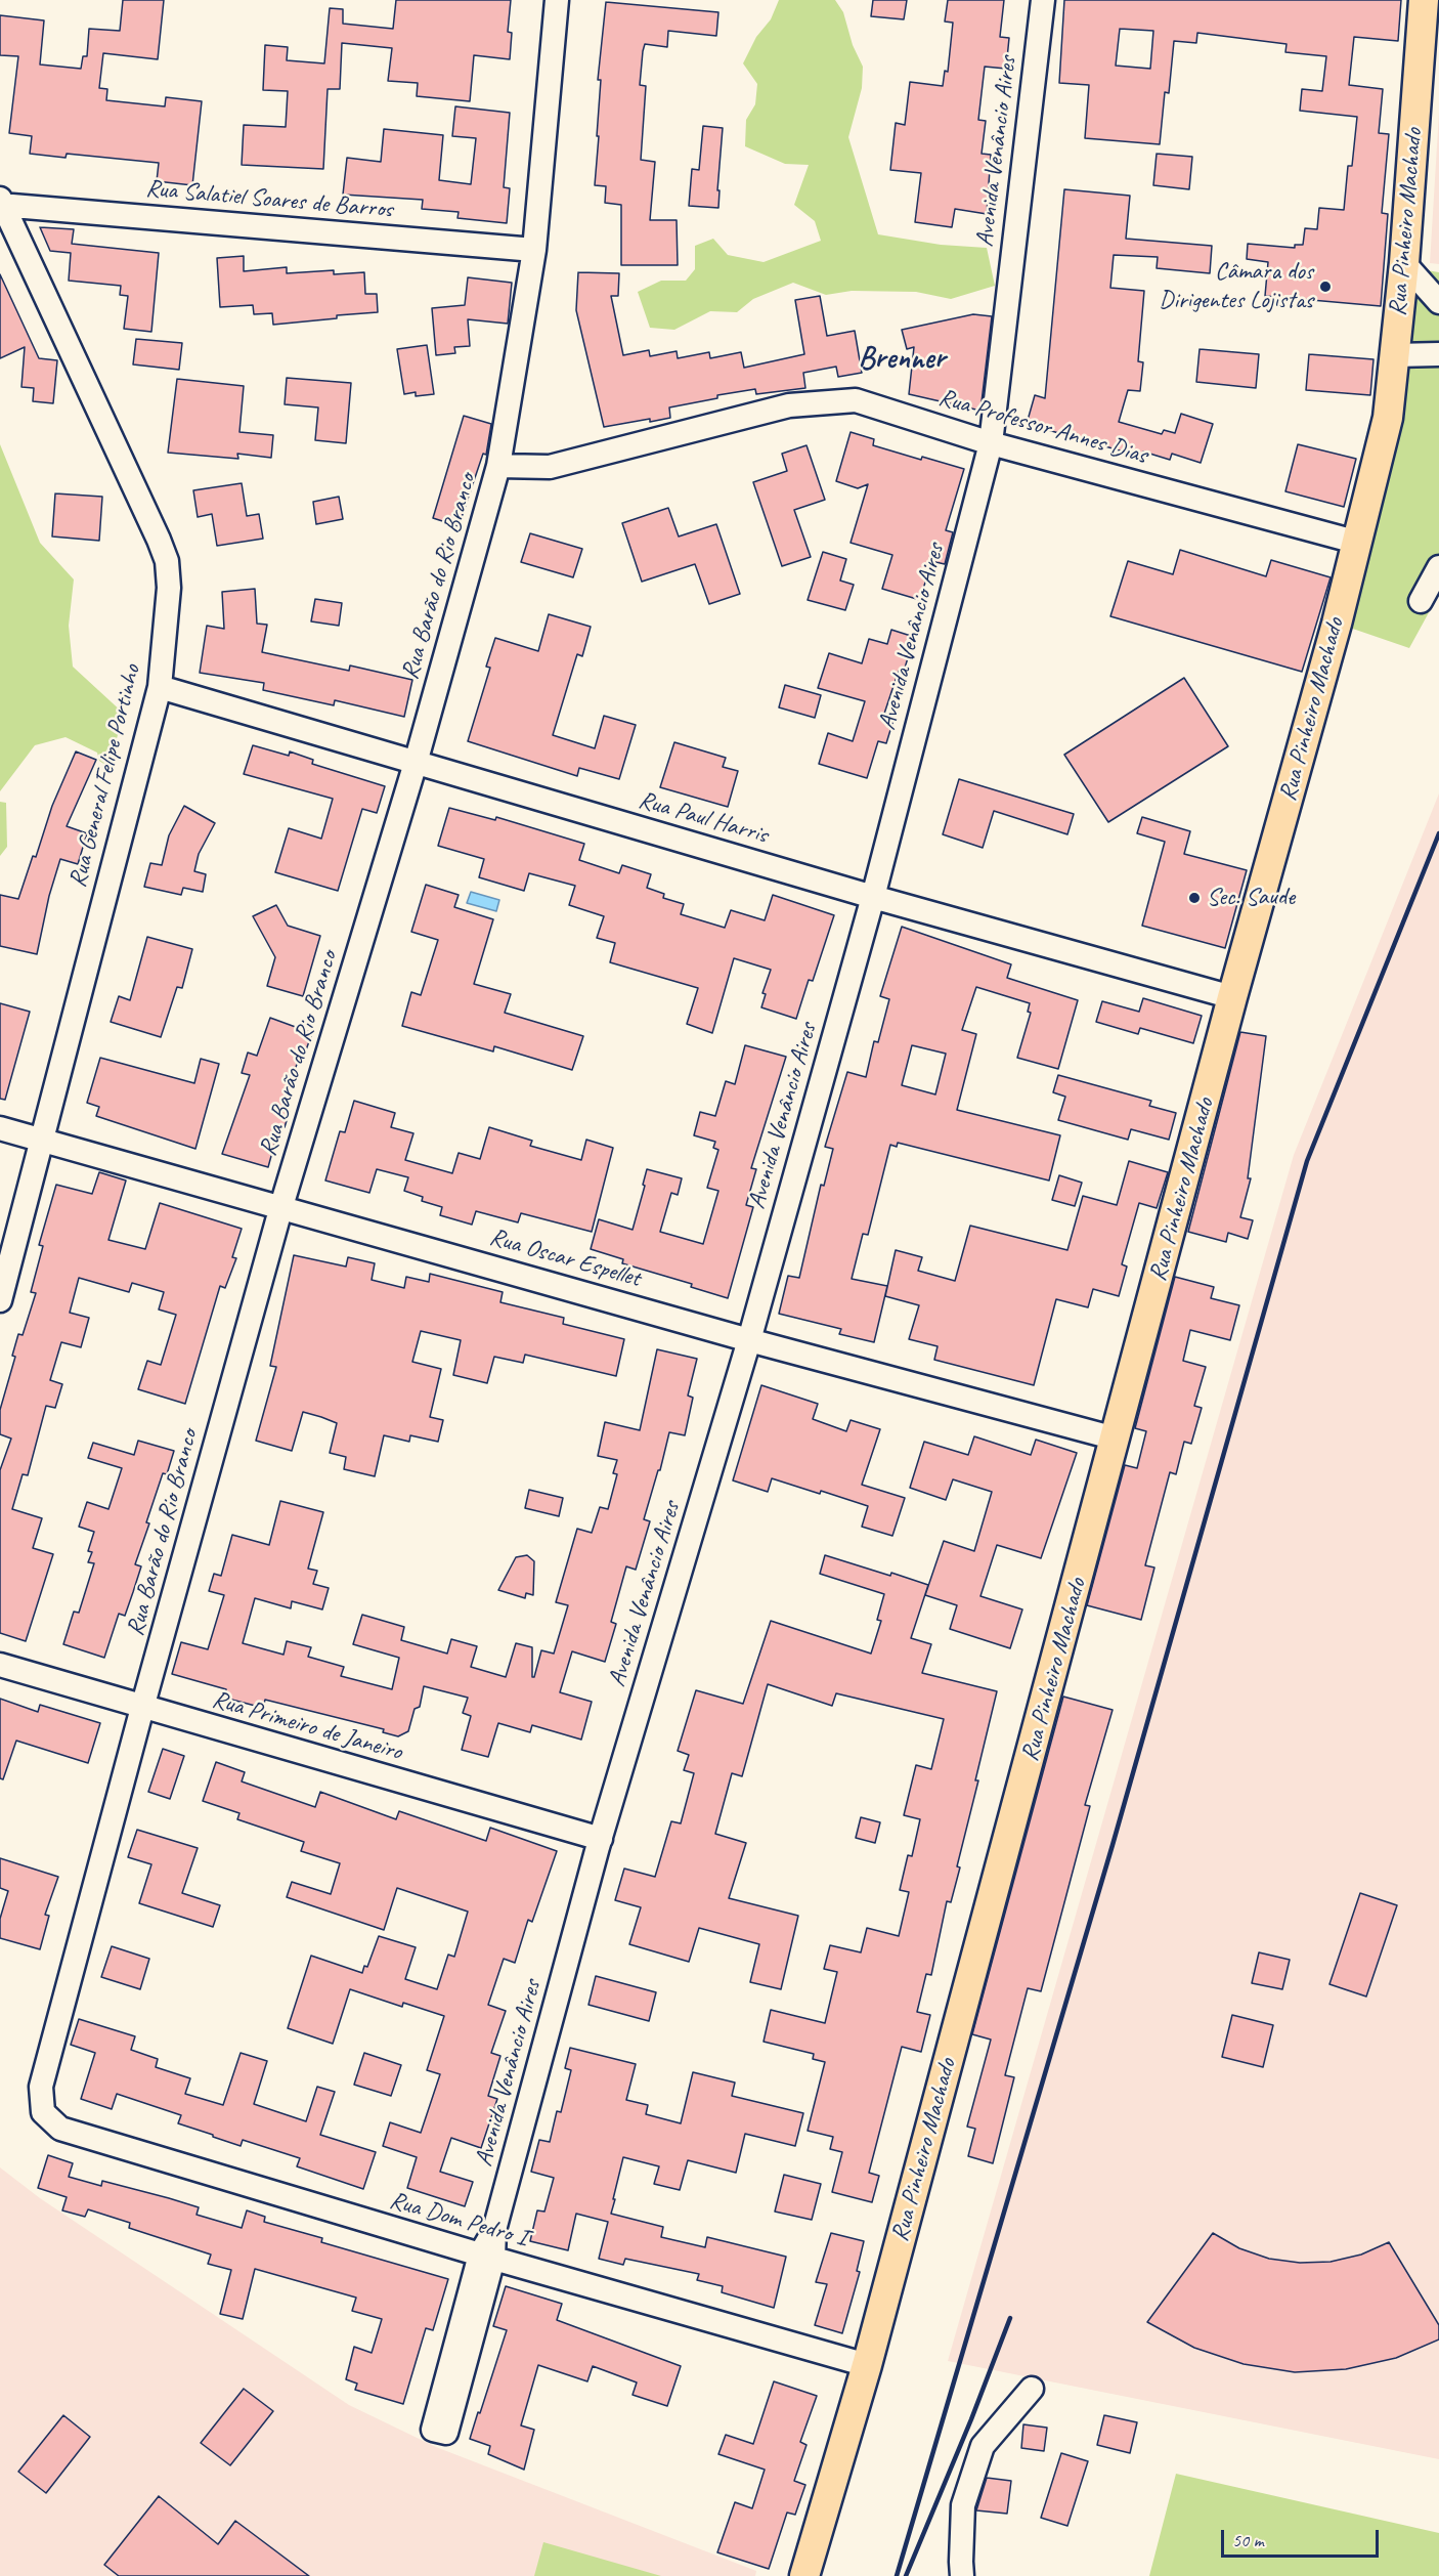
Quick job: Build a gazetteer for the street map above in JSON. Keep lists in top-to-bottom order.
{
  "streets": {
    "main road": ["Rua Pinheiro Machado"],
    "street": [
      "Avenida Venâncio Aires",
      "Rua Salatiel Soares de Barros",
      "Rua Professor Annes Dias",
      "Rua Barão do Rio Branco",
      "Rua General Felipe Portinho",
      "Rua Paul Harris",
      "Rua Oscar Espellet",
      "Rua Primeiro de Janeiro",
      "Rua Dom Pedro I"
    ]
  },
  "crossings": [
    ["Avenida Venâncio Aires", "Rua Professor Annes Dias"],
    ["Avenida Venâncio Aires", "Rua Paul Harris"],
    ["Avenida Venâncio Aires", "Rua Oscar Espellet"],
    ["Avenida Venâncio Aires", "Rua Primeiro de Janeiro"],
    ["Avenida Venâncio Aires", "Rua Dom Pedro I"],
    ["Rua Salatiel Soares de Barros", "Rua Barão do Rio Branco"],
    ["Rua Salatiel Soares de Barros", "Rua General Felipe Portinho"],
    ["Rua Pinheiro Machado", "Rua Professor Annes Dias"],
    ["Rua Pinheiro Machado", "Rua Paul Harris"],
    ["Rua Pinheiro Machado", "Rua Oscar Espellet"],
    ["Rua Pinheiro Machado", "Rua Dom Pedro I"],
    ["Rua Professor Annes Dias", "Rua Barão do Rio Branco"],
    ["Rua Barão do Rio Branco", "Rua Paul Harris"],
    ["Rua Barão do Rio Branco", "Rua Oscar Espellet"],
    ["Rua Barão do Rio Branco", "Rua Primeiro de Janeiro"],
    ["Rua Barão do Rio Branco", "Rua Dom Pedro I"],
    ["Rua General Felipe Portinho", "Rua Paul Harris"],
    ["Rua General Felipe Portinho", "Rua Oscar Espellet"]
  ],
  "districts": ["Brenner"],
  "places": ["Câmara dos Dirigentes Lojistas", "Sec. Saude"],
  "scale_bar": "50 m"
}
